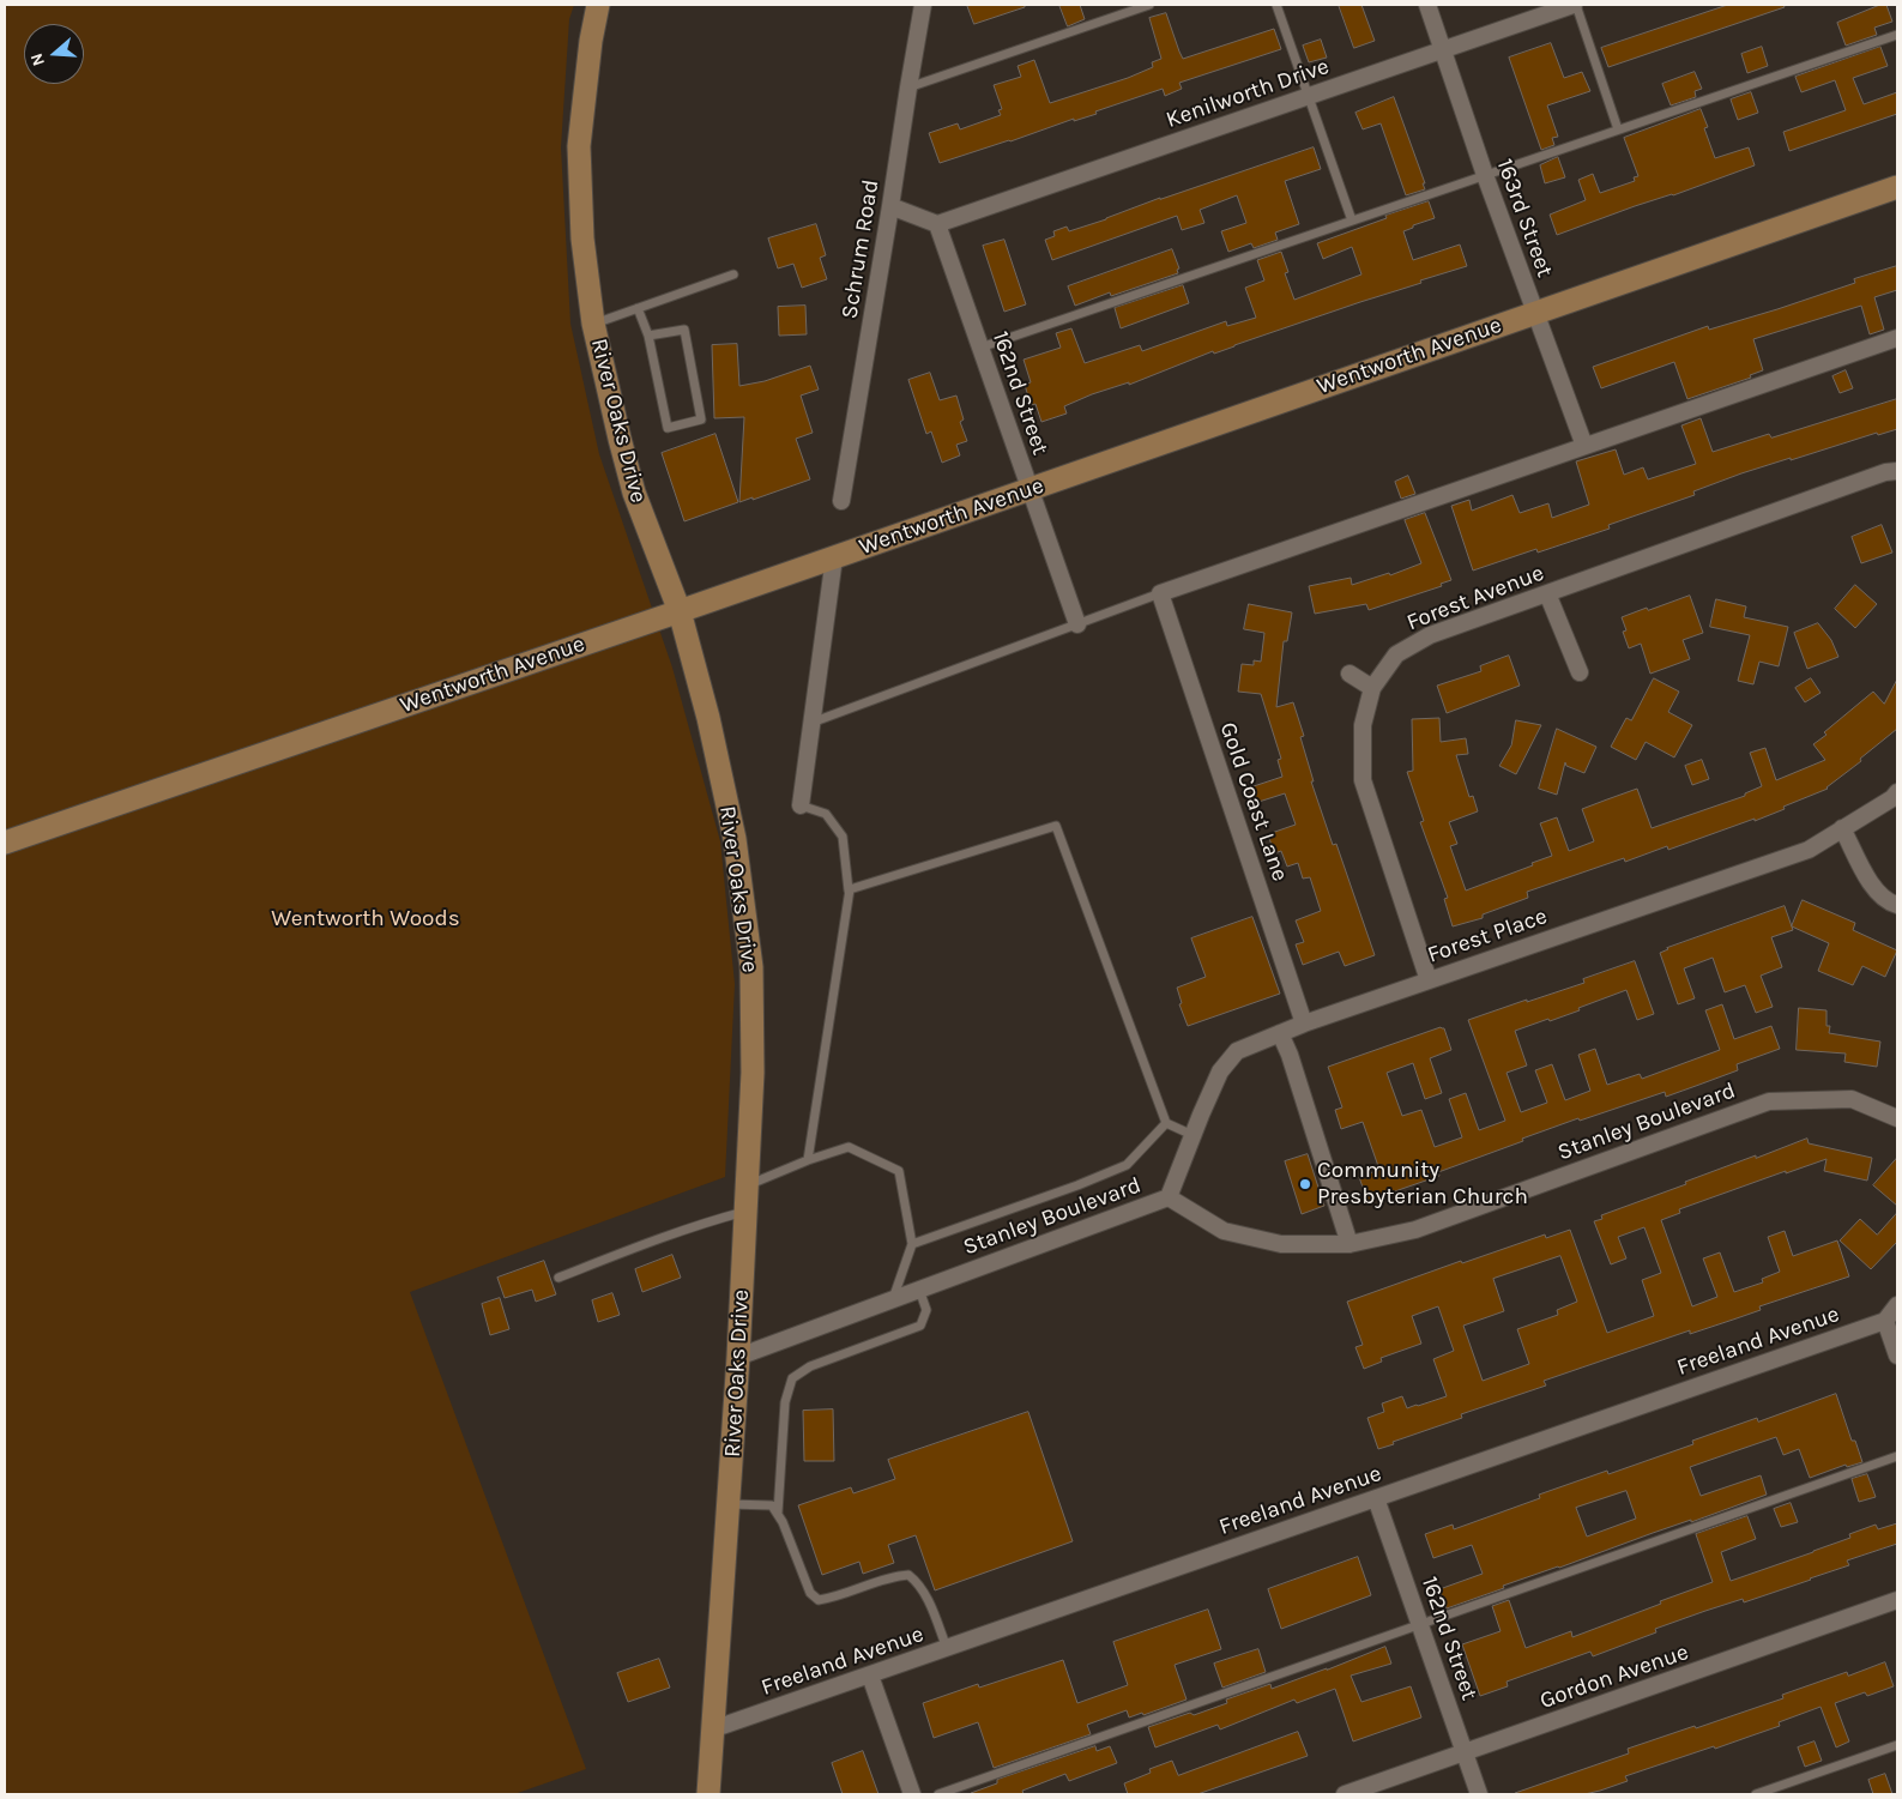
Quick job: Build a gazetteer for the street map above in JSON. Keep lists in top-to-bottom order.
{
  "streets": {
    "street": [
      "Kenilworth Drive",
      "163rd Street",
      "Schrum Road",
      "Wentworth Avenue",
      "162nd Street",
      "River Oaks Drive",
      "Forest Avenue",
      "Gold Coast Lane",
      "Forest Place",
      "Stanley Boulevard",
      "Freeland Avenue",
      "Gordon Avenue"
    ]
  },
  "crossings": [
    ["Kenilworth Drive", "163rd Street"],
    ["Kenilworth Drive", "162nd Street"],
    ["163rd Street", "Wentworth Avenue"],
    ["Wentworth Avenue", "162nd Street"],
    ["Wentworth Avenue", "River Oaks Drive"],
    ["162nd Street", "Freeland Avenue"],
    ["162nd Street", "Gordon Avenue"],
    ["River Oaks Drive", "Stanley Boulevard"],
    ["River Oaks Drive", "Freeland Avenue"],
    ["Forest Avenue", "Forest Place"],
    ["Gold Coast Lane", "Forest Place"],
    ["Forest Place", "Stanley Boulevard"]
  ],
  "parks": ["Wentworth Woods"],
  "places": ["Community Presbyterian Church"],
  "north": "left"
}
